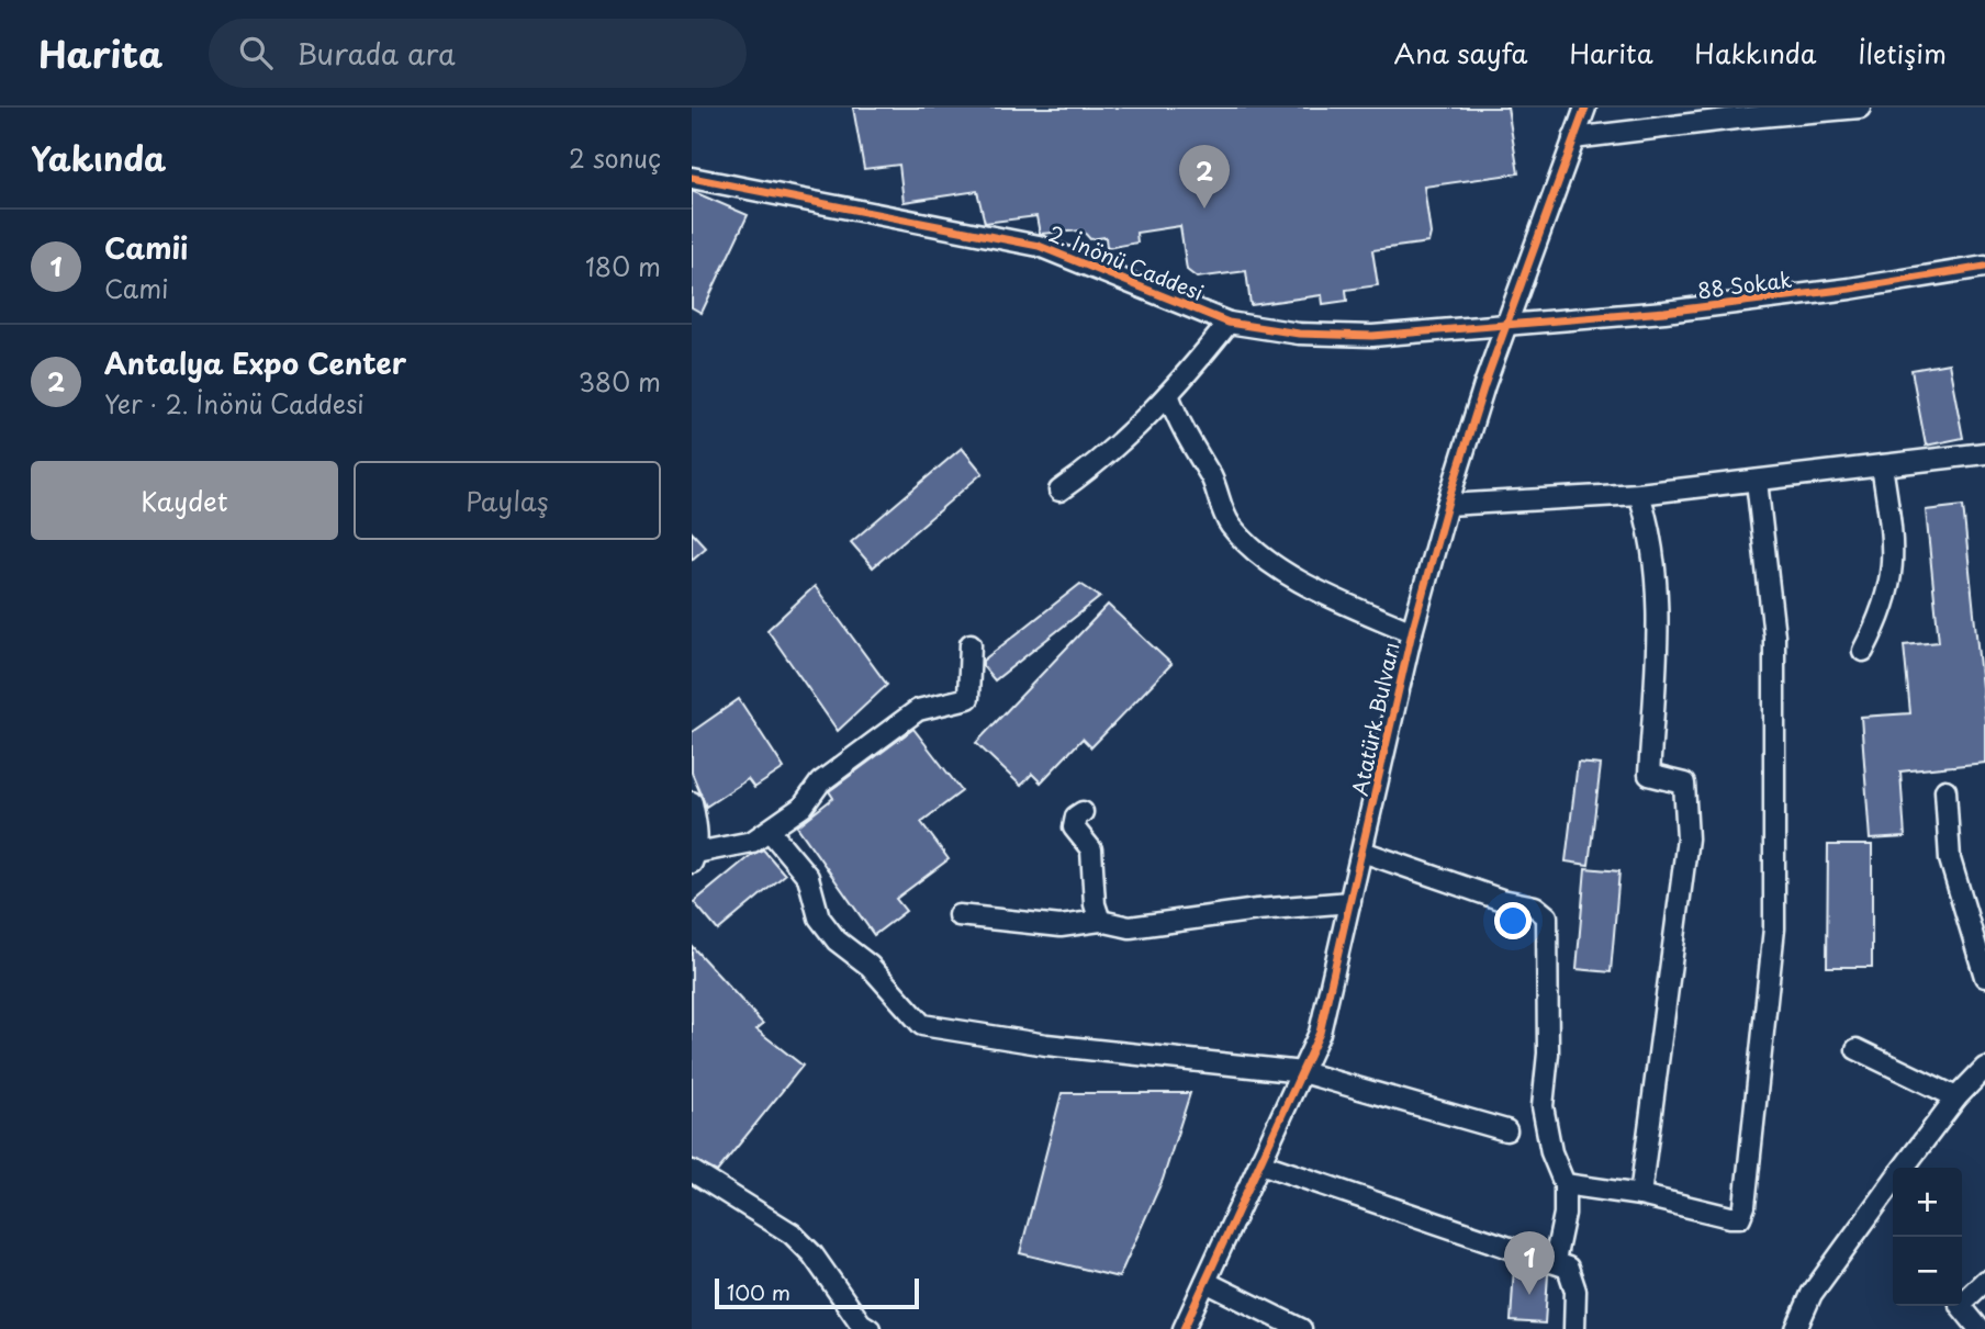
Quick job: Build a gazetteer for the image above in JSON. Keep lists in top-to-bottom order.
{
  "streets": {
    "street": ["2. İnönü Caddesi", "88 Sokak", "Atatürk Bulvarı"]
  },
  "crossings": [
    ["2. İnönü Caddesi", "88 Sokak"],
    ["2. İnönü Caddesi", "Atatürk Bulvarı"],
    ["88 Sokak", "Atatürk Bulvarı"]
  ],
  "scale_bar": "100 m",
  "page": {
    "header": "Harita",
    "search": "Burada ara",
    "nav": [
      "Ana sayfa",
      "Harita",
      "Hakkında",
      "İletişim"
    ],
    "heading": ["Yakında", "2 sonuç"],
    "pins": ["2", "1"],
    "list": [
      {
        "mark": "1",
        "name": "Camii",
        "note": "Cami",
        "value": "180 m"
      },
      {
        "mark": "2",
        "name": "Antalya Expo Center",
        "note": "Yer · 2. İnönü Caddesi",
        "value": "380 m"
      }
    ],
    "buttons": ["Kaydet", "Paylaş"],
    "map_buttons": ["+", "−"],
    "scale": "100 m"
  }
}
